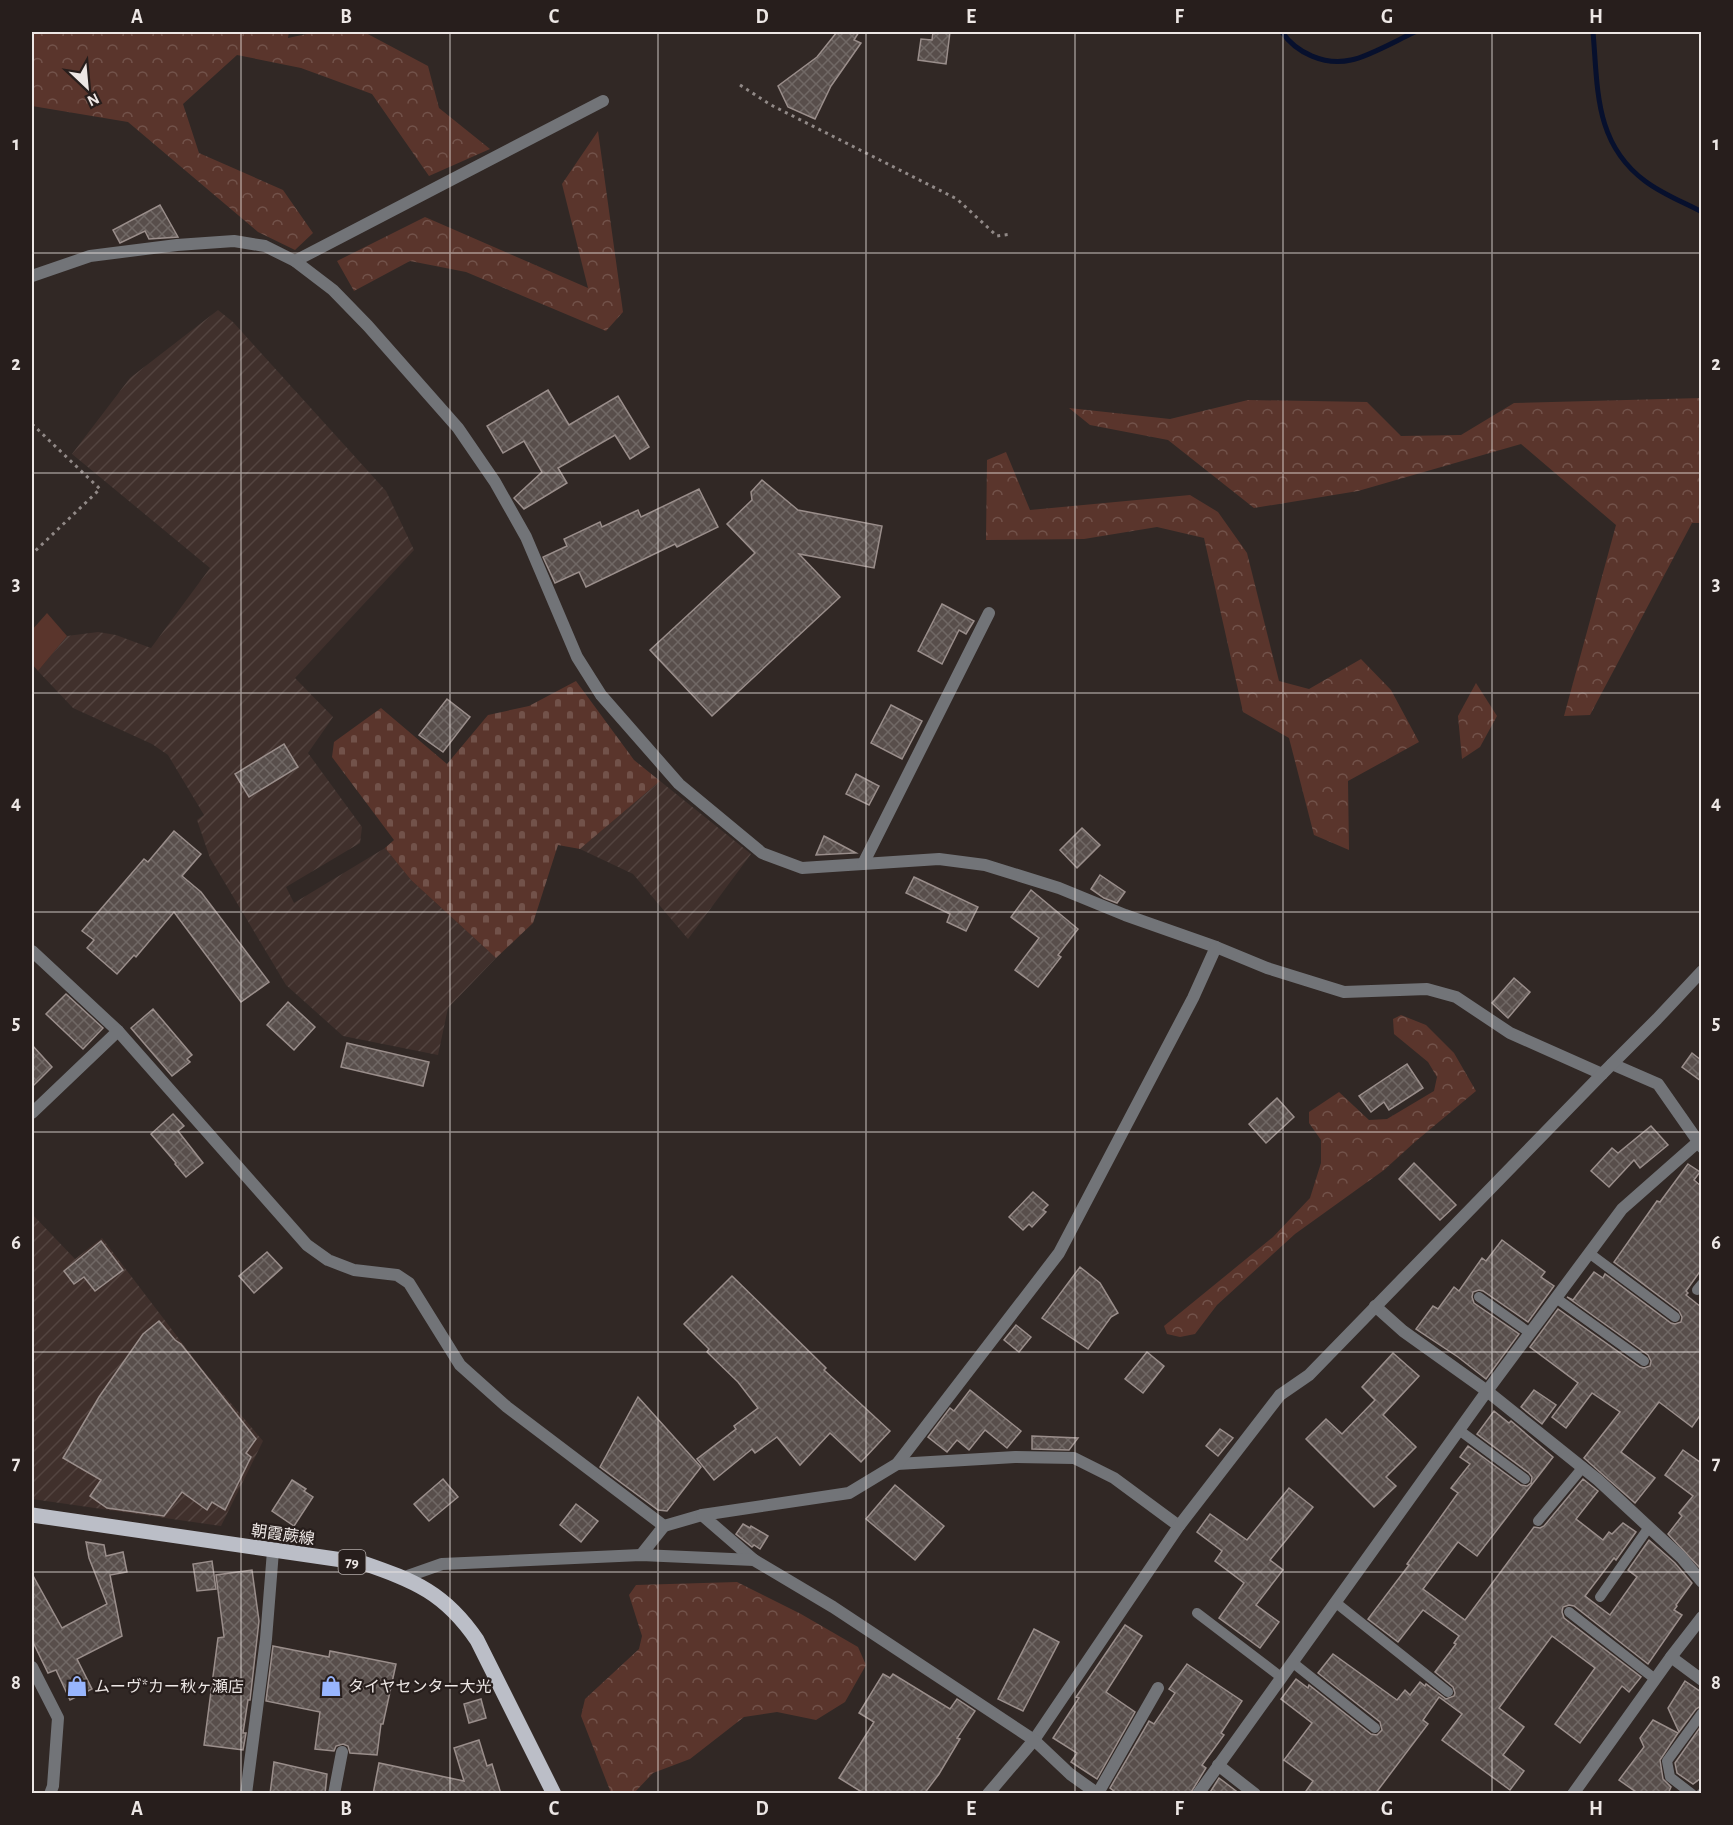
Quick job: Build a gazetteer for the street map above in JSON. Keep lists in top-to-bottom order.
{
  "streets": {
    "main road": ["朝霞蕨線", "79"]
  },
  "places": {
    "shop": ["ムーヴ*カー秋ヶ瀬店", "タイヤセンター大光"]
  },
  "north": "bottom right",
  "grid": {
    "columns": [
      "A",
      "B",
      "C",
      "D",
      "E",
      "F",
      "G",
      "H"
    ],
    "rows": [
      "1",
      "2",
      "3",
      "4",
      "5",
      "6",
      "7",
      "8"
    ]
  }
}
